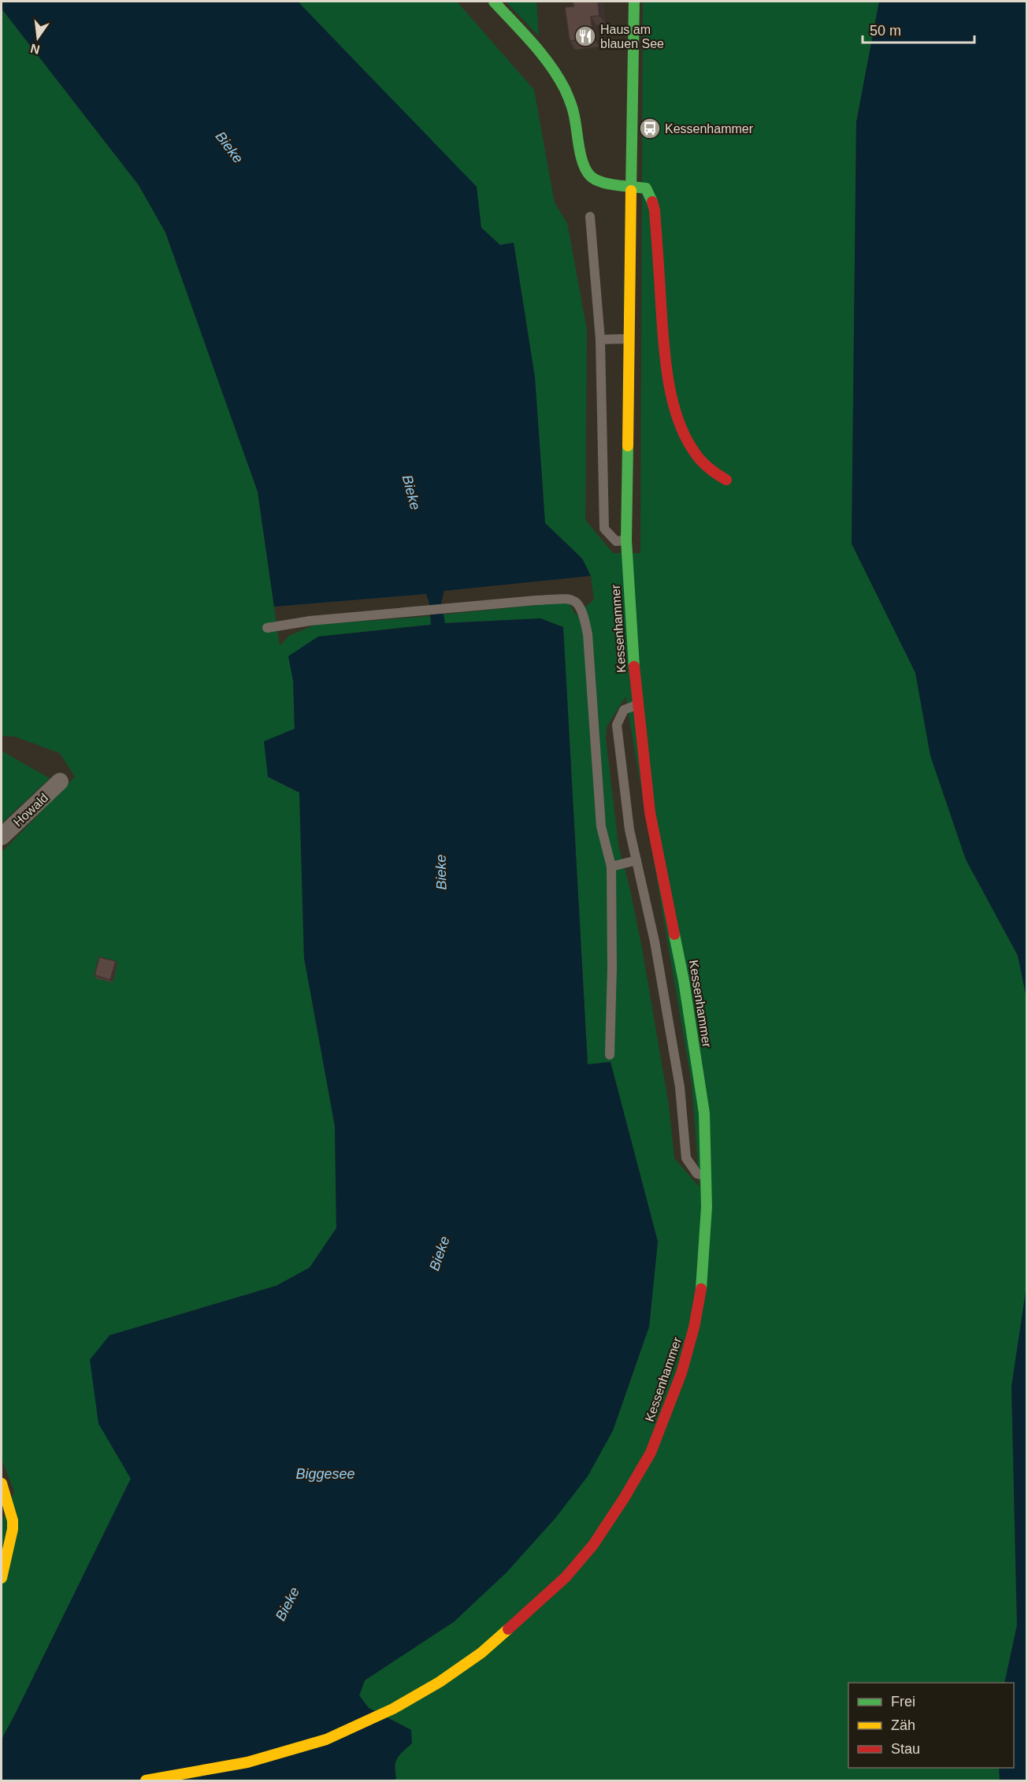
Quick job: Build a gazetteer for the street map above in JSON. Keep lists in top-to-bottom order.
{
  "streets": {
    "main road": ["Kessenhammer"],
    "street": ["Howald"]
  },
  "water": ["Bieke", "Biggesee"],
  "places": {
    "restaurant": ["Haus am blauen See"],
    "bus stop": ["Kessenhammer"]
  },
  "legend": ["Frei", "Zäh", "Stau"],
  "scale_bar": "50 m",
  "north": "bottom"
}
